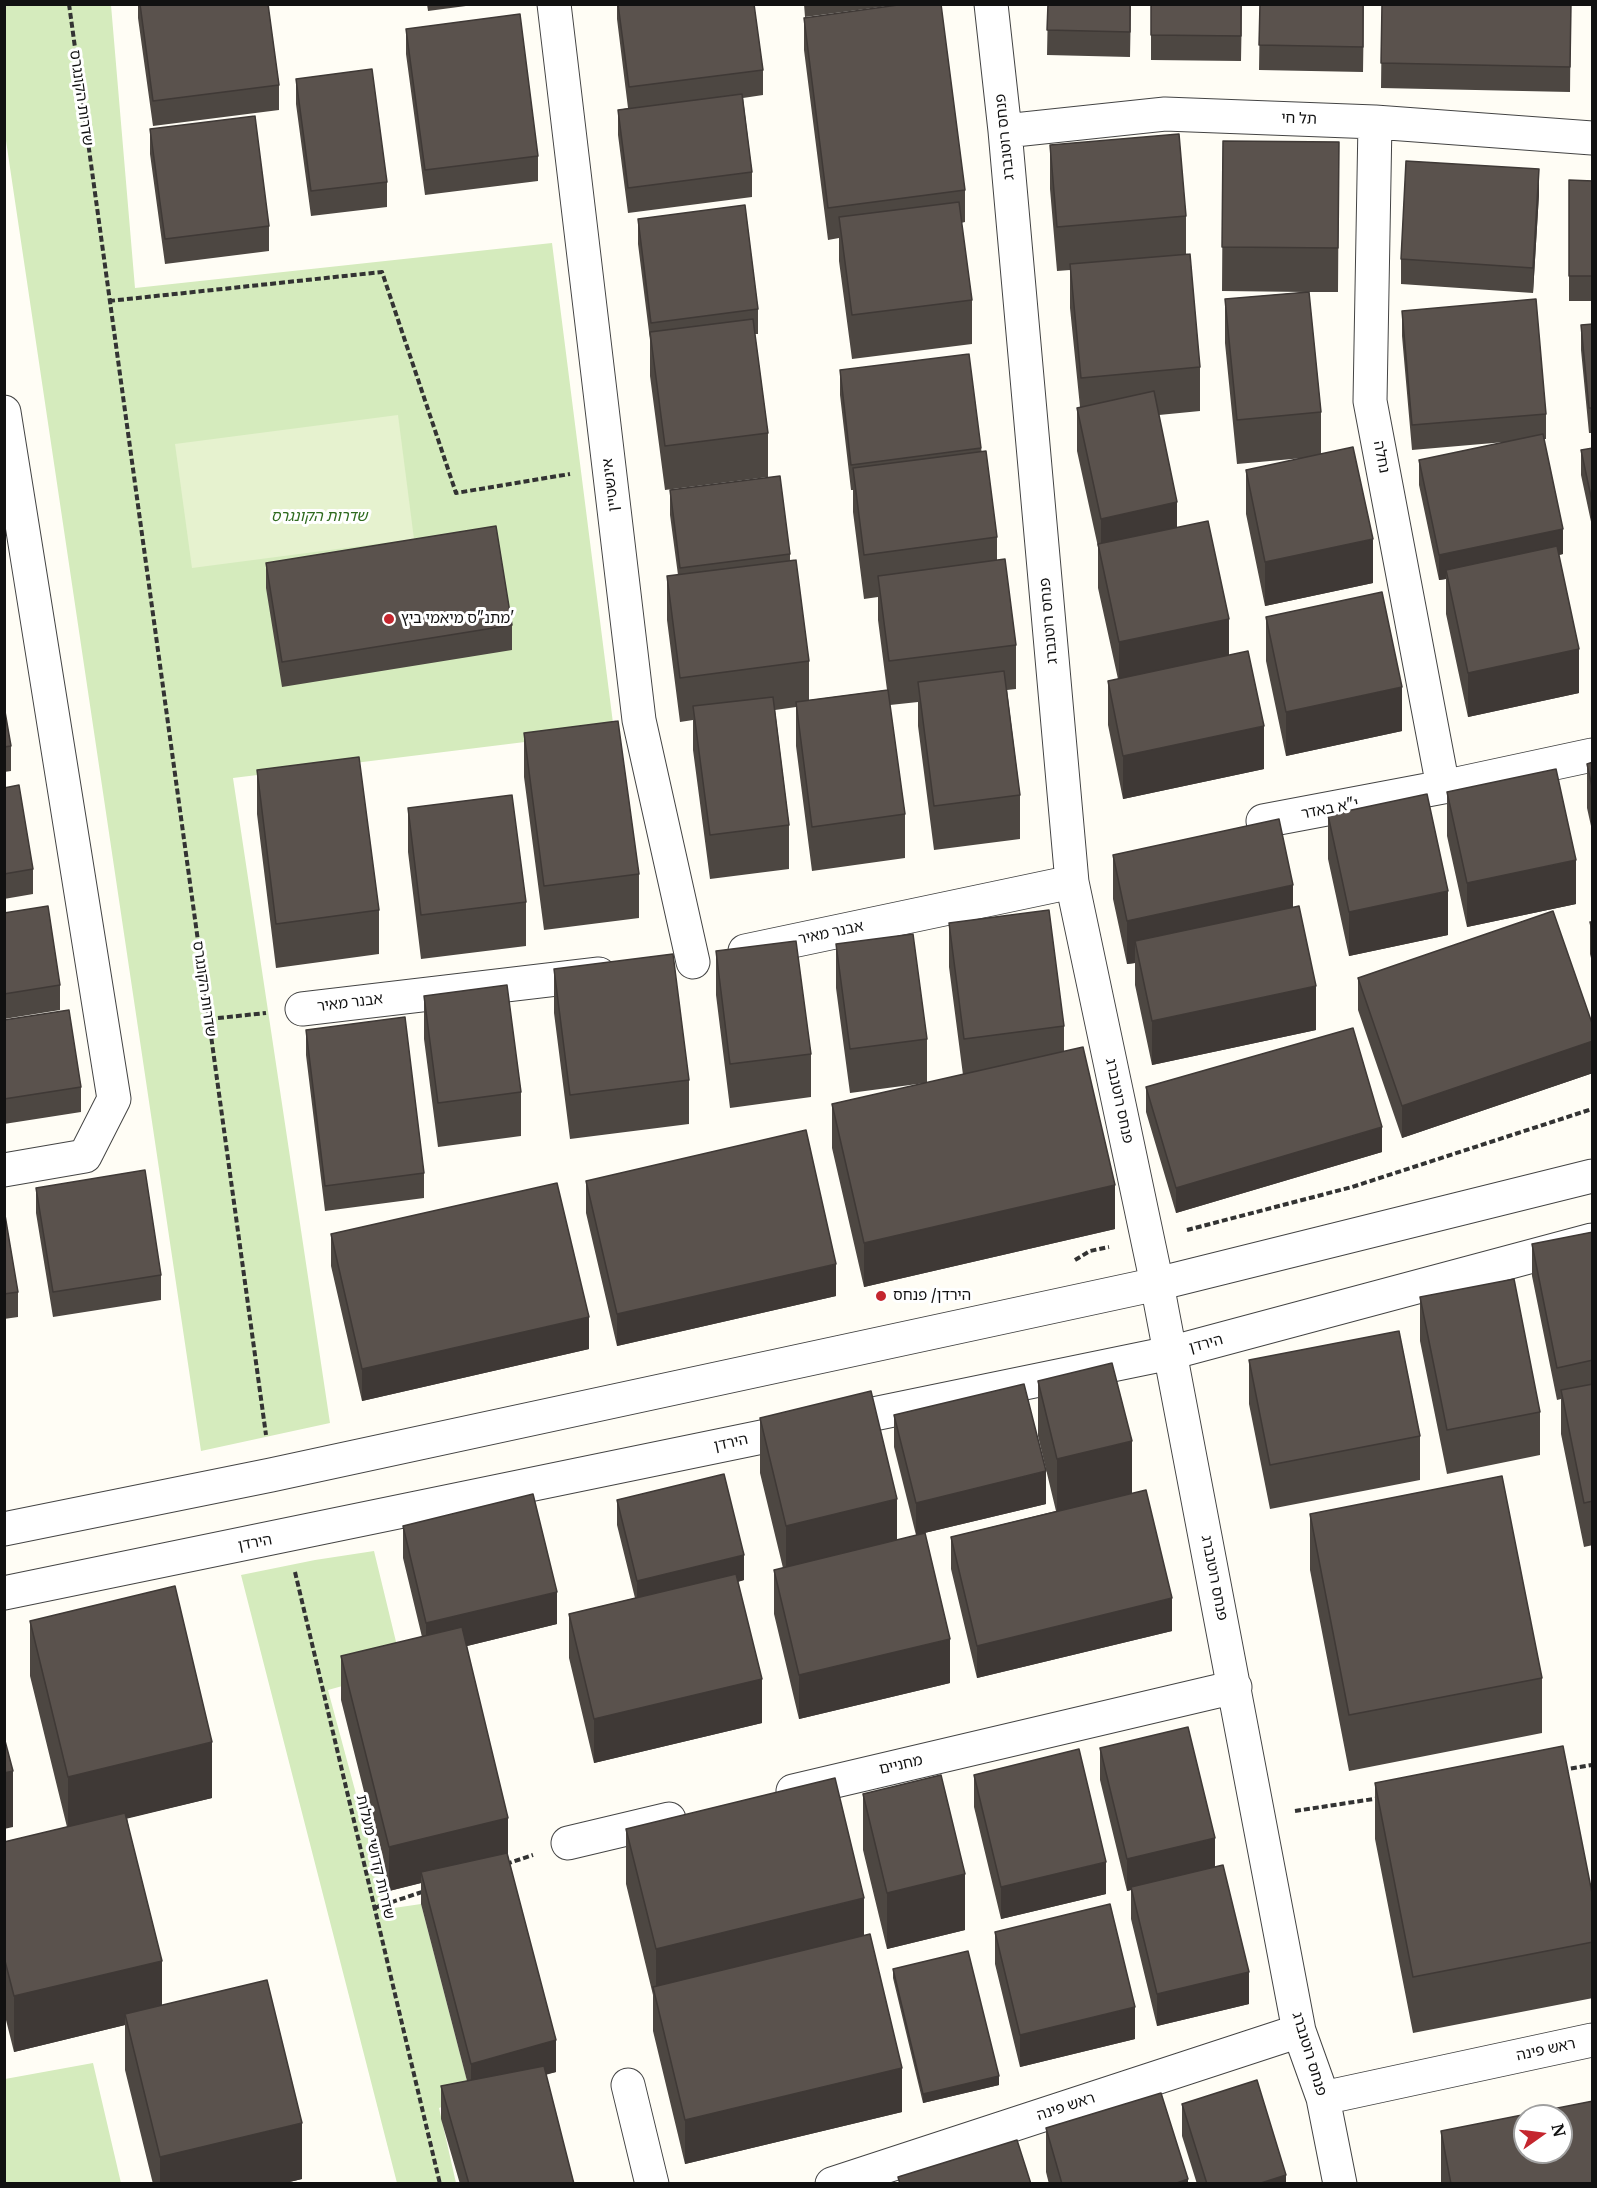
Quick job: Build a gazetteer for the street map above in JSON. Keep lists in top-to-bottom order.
{
  "streets": {
    "street": [
      "תל חי",
      "פנחס רוטנברג",
      "נחלה",
      "אינשטיין",
      "י\"א באדר",
      "אבנר מאיר",
      "הירדן",
      "מחניים",
      "ראש פינה"
    ],
    "path": ["שדרות הקונגרס", "שדרות קדושי מעלות"]
  },
  "crossings": [
    ["תל חי", "פנחס רוטנברג"],
    ["תל חי", "נחלה"],
    ["פנחס רוטנברג", "אבנר מאיר"],
    ["פנחס רוטנברג", "הירדן"],
    ["פנחס רוטנברג", "מחניים"],
    ["פנחס רוטנברג", "ראש פינה"],
    ["נחלה", "י\"א באדר"],
    ["אינשטיין", "אבנר מאיר"],
    ["הירדן", "שדרות קדושי מעלות"]
  ],
  "parks": ["שדרות הקונגרס"],
  "places": ["מתנ\"ס מיאמי ביץ'", "הירדן/ פנחס"],
  "north": "right"
}
